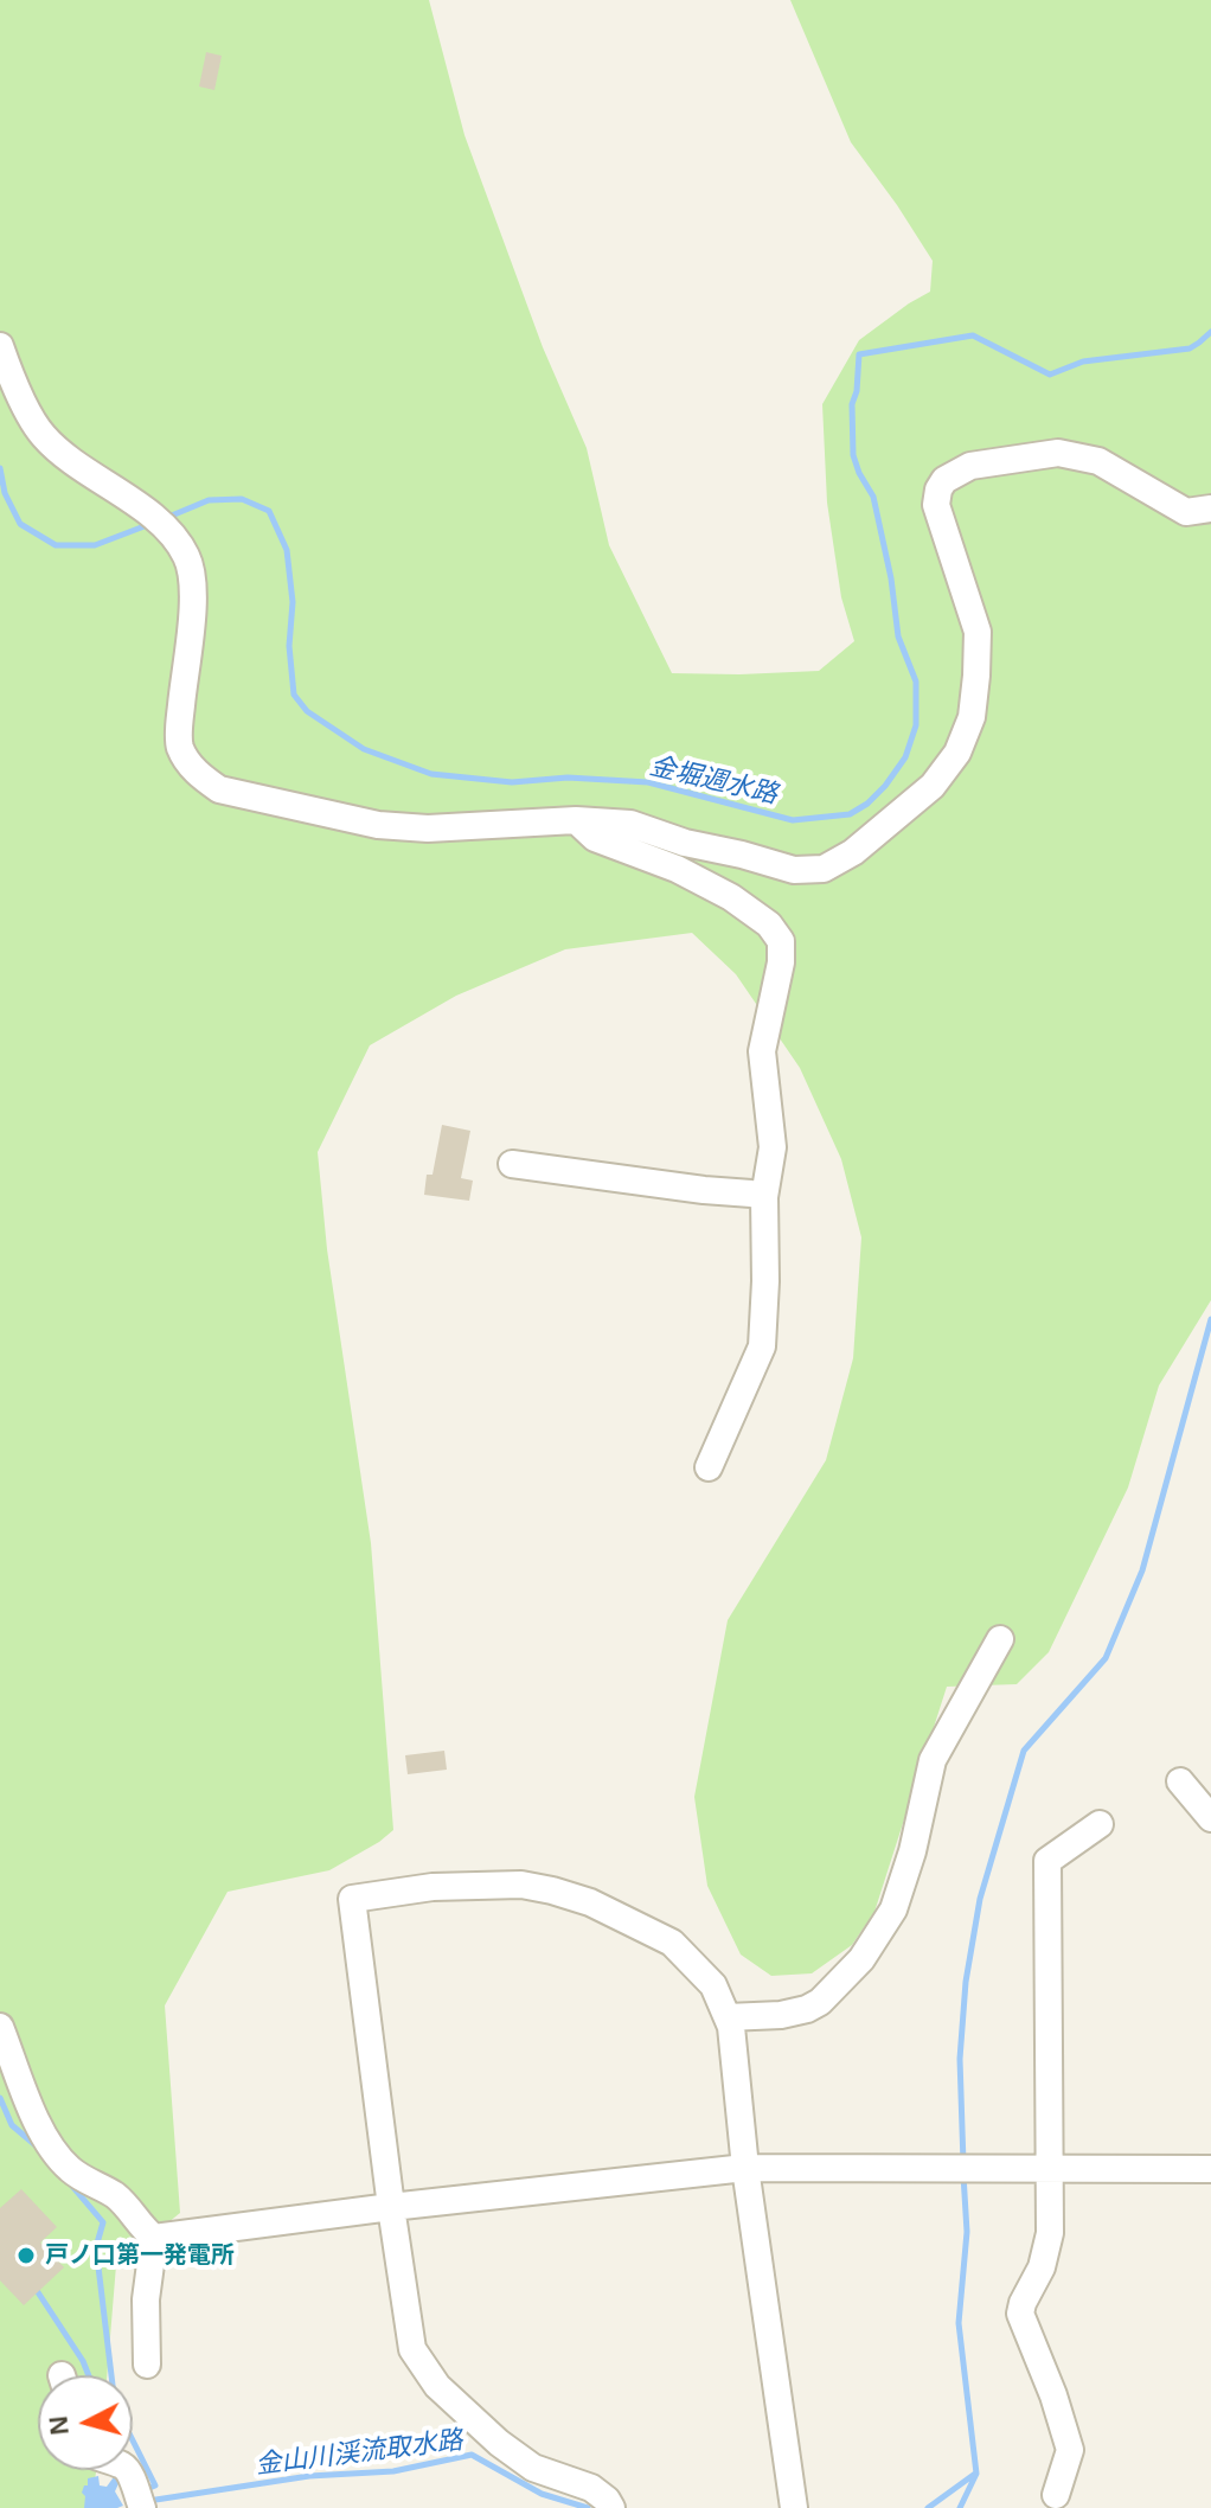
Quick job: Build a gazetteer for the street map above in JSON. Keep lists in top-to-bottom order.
{
  "water": ["金堀週水路", "金山川渓流取水路"],
  "places": ["戸ノ口第一発電所"],
  "north": "left"
}
